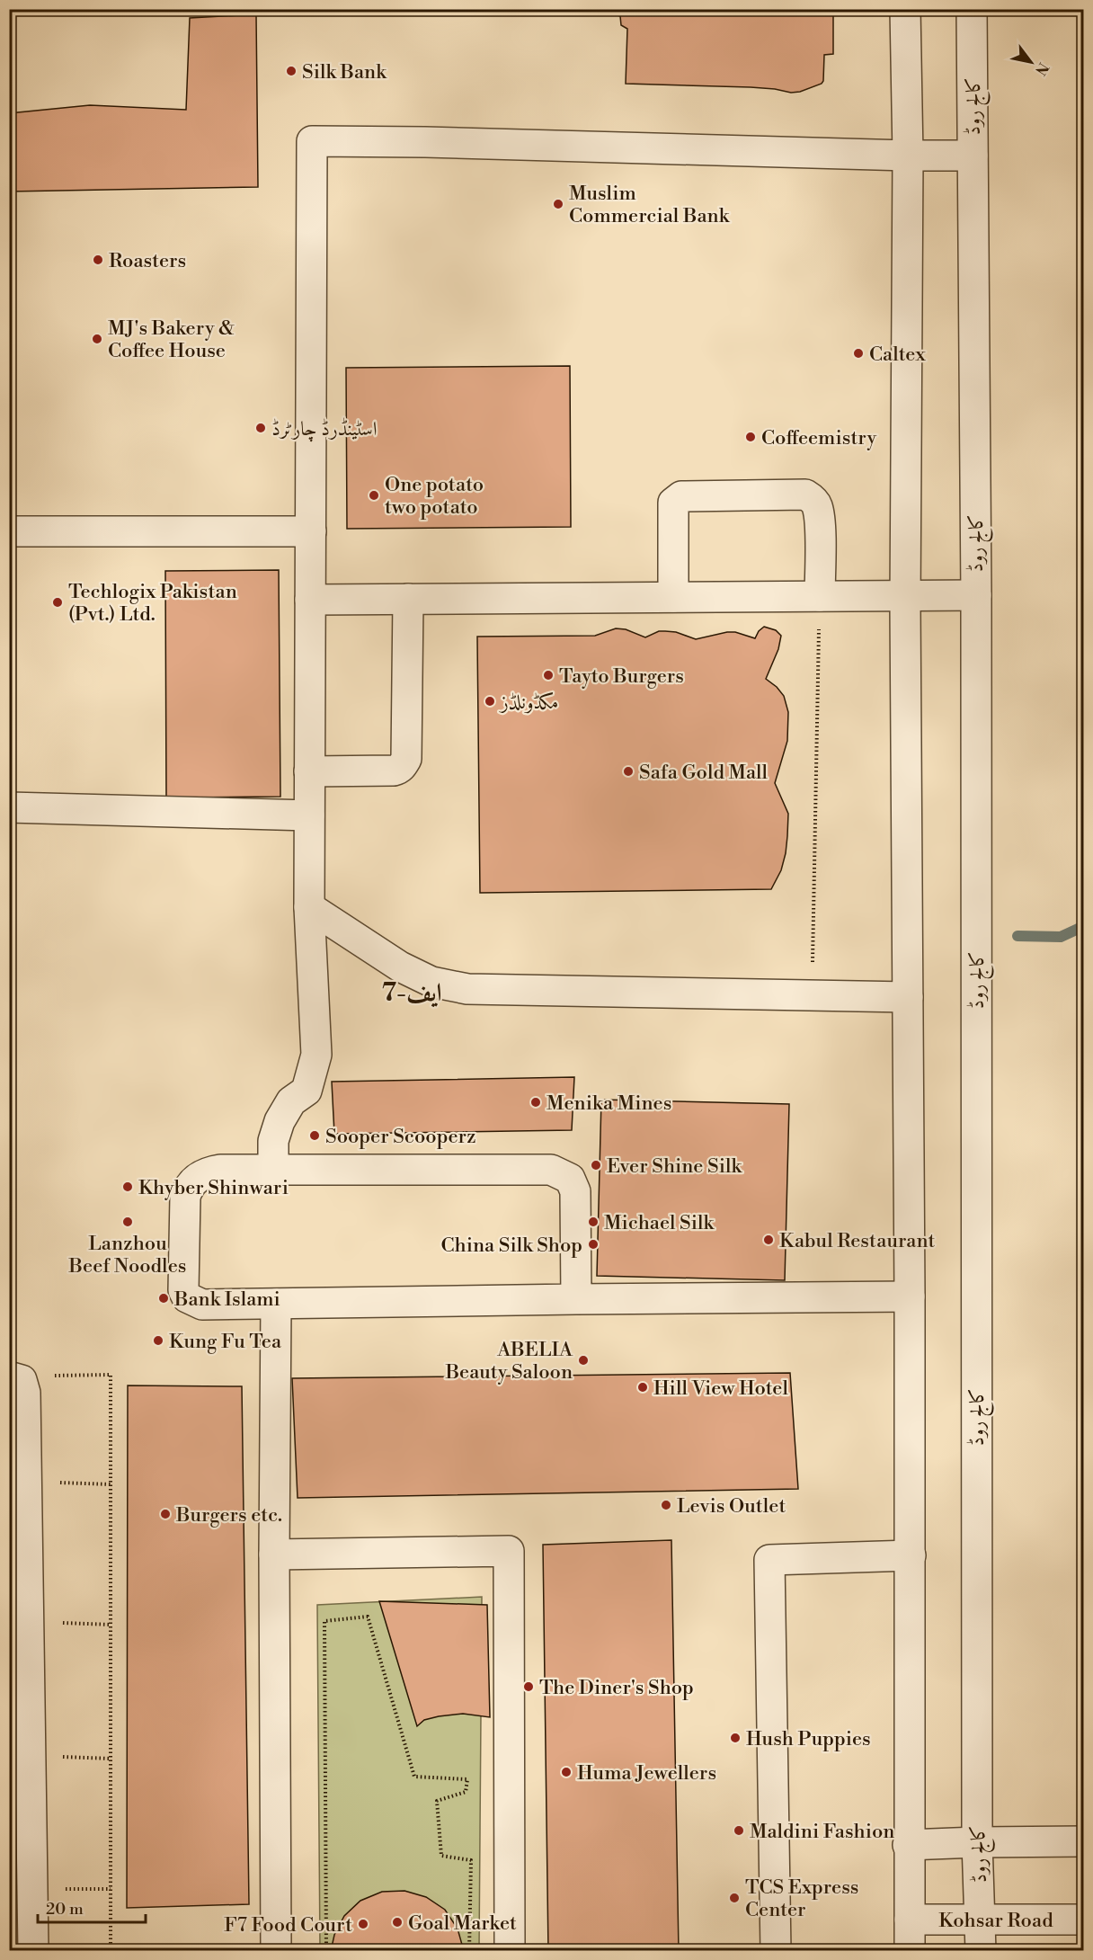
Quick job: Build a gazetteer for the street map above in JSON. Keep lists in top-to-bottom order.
{
  "streets": {
    "street": ["کالج روڈ", "Kohsar Road"]
  },
  "crossings": [
    ["کالج روڈ", "Kohsar Road"]
  ],
  "districts": ["ایف-7"],
  "places": [
    "Silk Bank",
    "Muslim Commercial Bank",
    "Roasters",
    "MJ's Bakery & Coffee House",
    "Caltex",
    "اسٹینڈرڈ چارٹرڈ",
    "Coffeemistry",
    "One potato two potato",
    "Techlogix Pakistan (Pvt.) Ltd.",
    "Tayto Burgers",
    "مکڈونلڈز",
    "Safa Gold Mall",
    "Menika Mines",
    "Sooper Scooperz",
    "Ever Shine Silk",
    "Khyber Shinwari",
    "Lanzhou Beef Noodles",
    "Michael Silk",
    "Kabul Restaurant",
    "China Silk Shop",
    "Bank Islami",
    "Kung Fu Tea",
    "ABELIA Beauty Saloon",
    "Hill View Hotel",
    "Levis Outlet",
    "Burgers etc.",
    "The Diner's Shop",
    "Hush Puppies",
    "Huma Jewellers",
    "Maldini Fashion",
    "TCS Express Center",
    "Goal Market",
    "F7 Food Court"
  ],
  "scale_bar": "20 m",
  "north": "bottom right"
}
